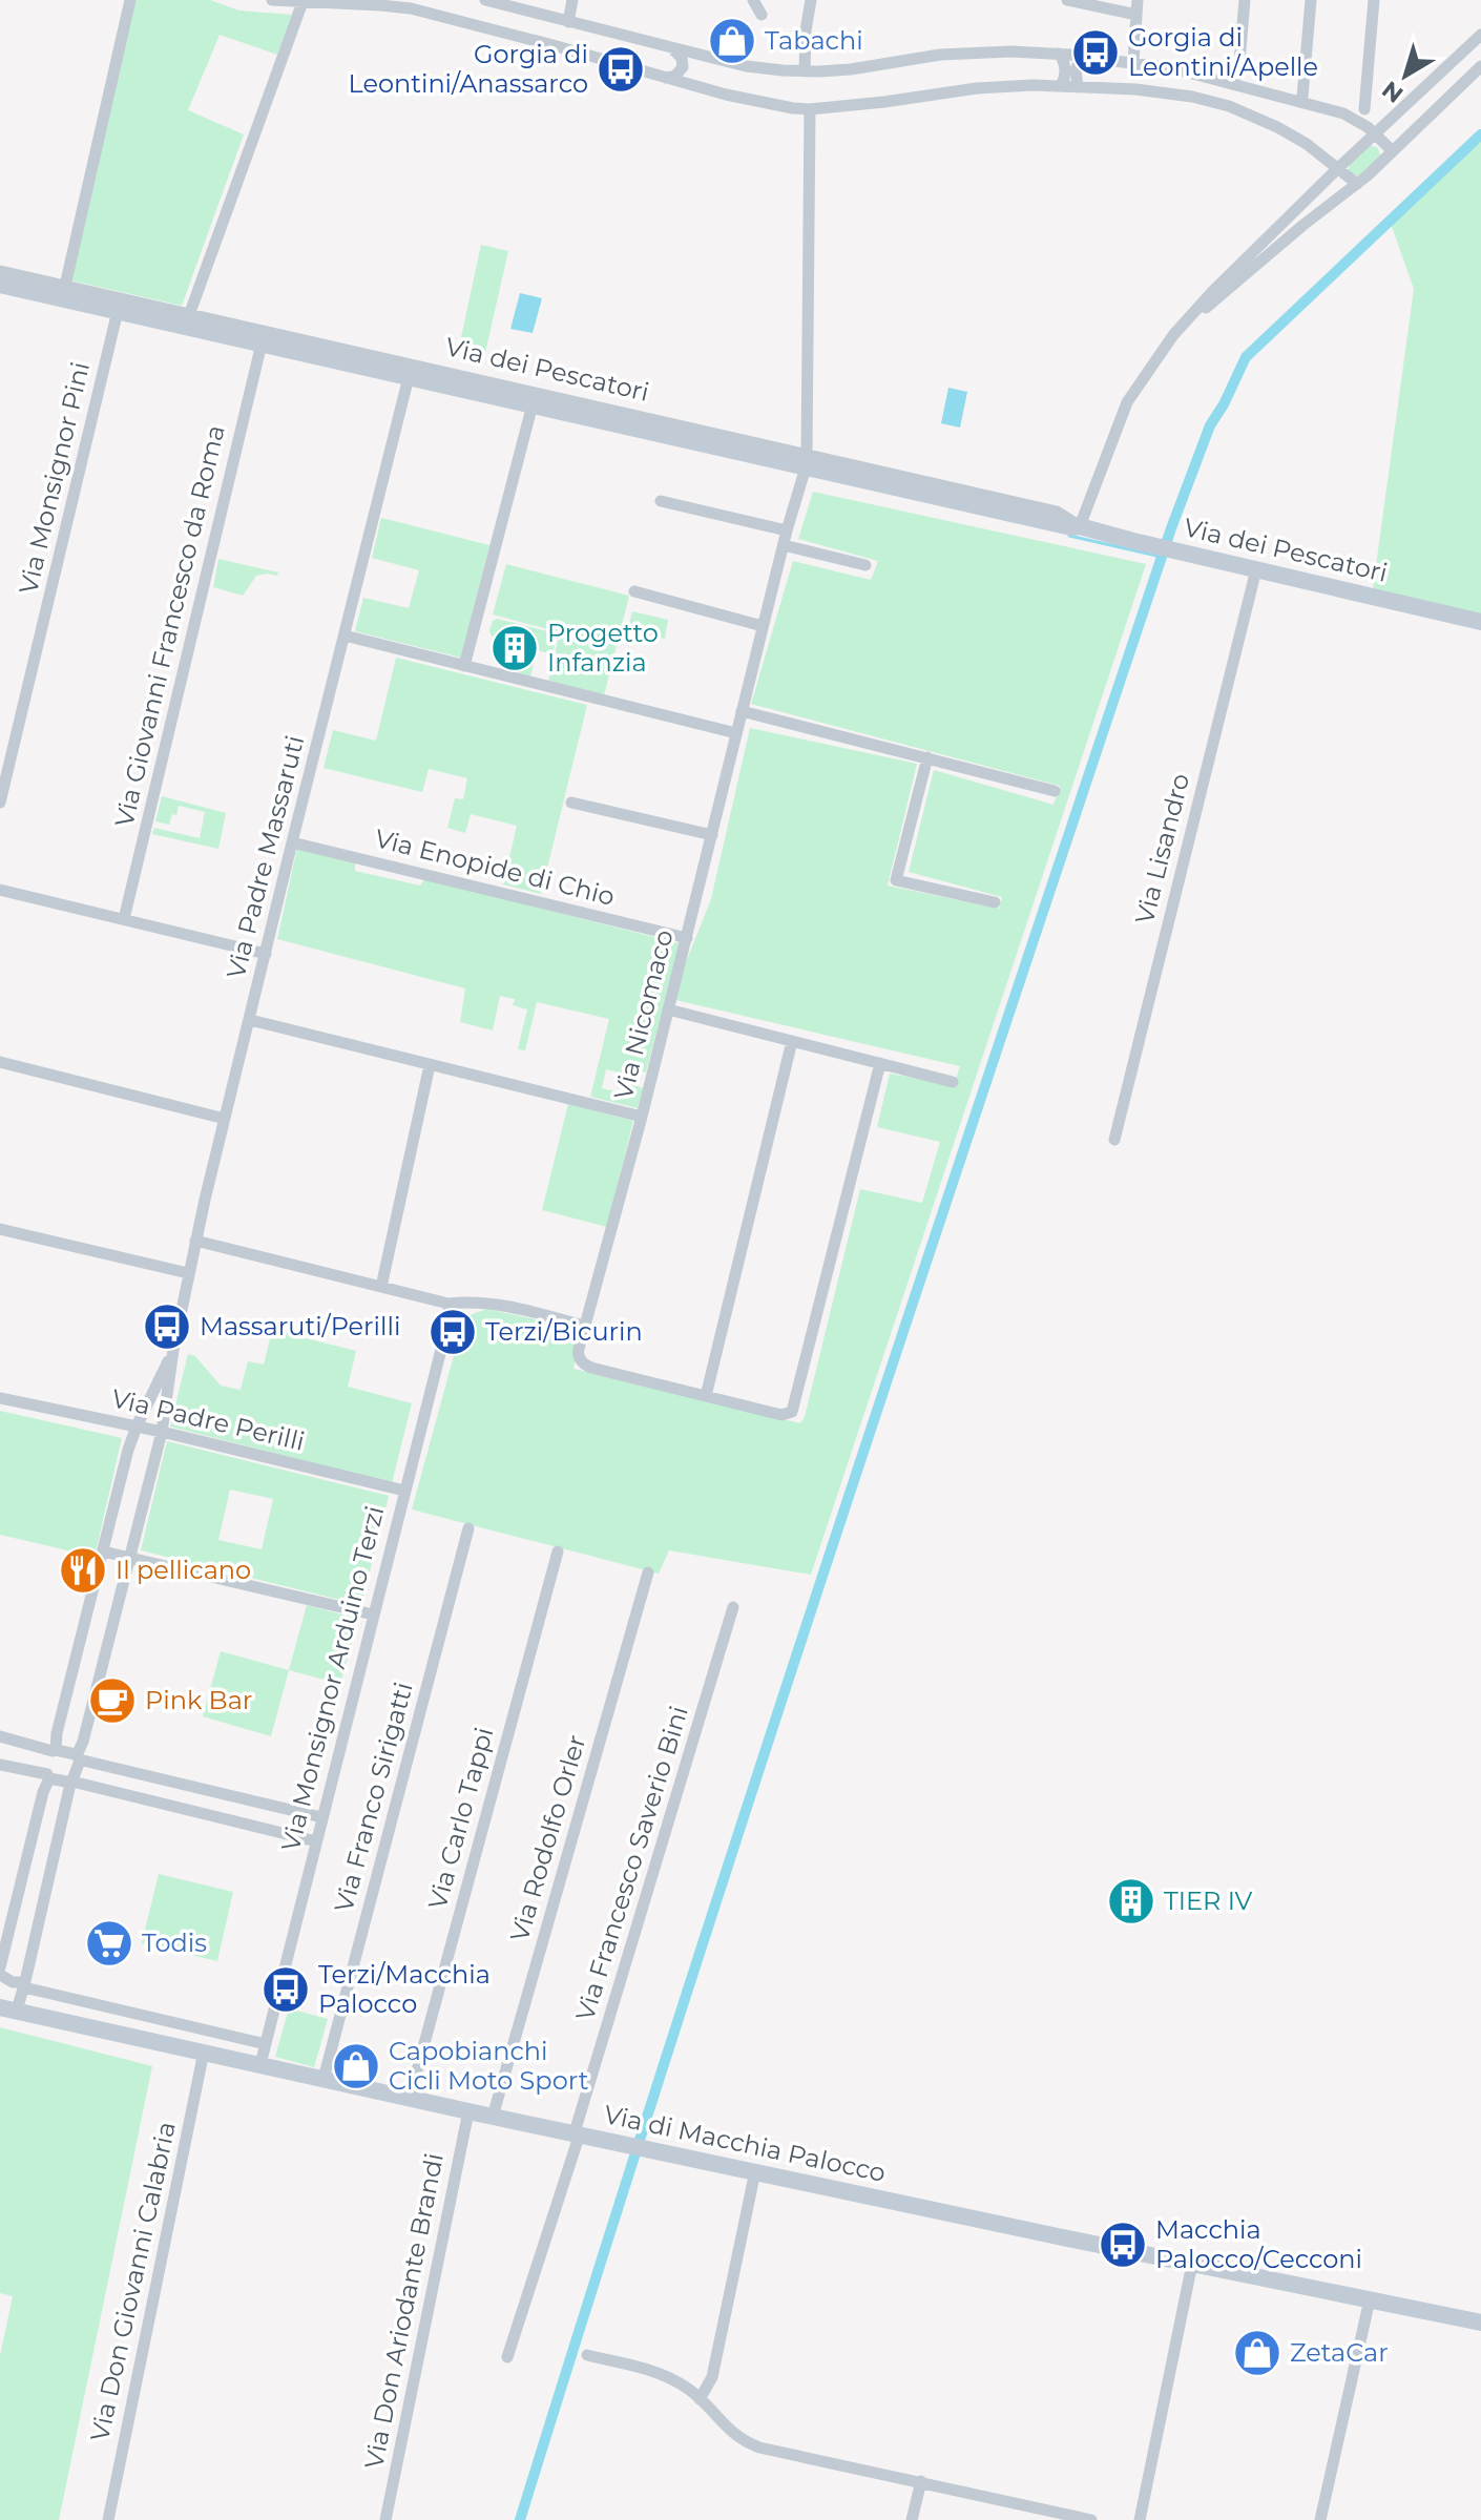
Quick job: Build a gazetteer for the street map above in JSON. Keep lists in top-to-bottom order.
{
  "streets": {
    "street": [
      "Via dei Pescatori",
      "Via Monsignor Pini",
      "Via Giovanni Francesco da Roma",
      "Via Lisandro",
      "Via Padre Massaruti",
      "Via Enopide di Chio",
      "Via Nicomaco",
      "Via Padre Perilli",
      "Via Monsignor Arduino Terzi",
      "Via Franco Sirigatti",
      "Via Carlo Tappi",
      "Via Rodolfo Orler",
      "Via Francesco Saverio Bini",
      "Via di Macchia Palocco",
      "Via Don Giovanni Calabria",
      "Via Don Ariodante Brandi"
    ]
  },
  "crossings": [
    ["Via dei Pescatori", "Via Monsignor Pini"],
    ["Via dei Pescatori", "Via Giovanni Francesco da Roma"],
    ["Via dei Pescatori", "Via Lisandro"],
    ["Via dei Pescatori", "Via Padre Massaruti"],
    ["Via dei Pescatori", "Via Nicomaco"],
    ["Via Padre Massaruti", "Via Enopide di Chio"],
    ["Via Padre Massaruti", "Via Padre Perilli"],
    ["Via Padre Massaruti", "Via di Macchia Palocco"],
    ["Via Enopide di Chio", "Via Nicomaco"],
    ["Via Padre Perilli", "Via Monsignor Arduino Terzi"],
    ["Via Monsignor Arduino Terzi", "Via di Macchia Palocco"],
    ["Via Franco Sirigatti", "Via di Macchia Palocco"],
    ["Via Carlo Tappi", "Via di Macchia Palocco"],
    ["Via Rodolfo Orler", "Via di Macchia Palocco"],
    ["Via Francesco Saverio Bini", "Via di Macchia Palocco"],
    ["Via di Macchia Palocco", "Via Don Giovanni Calabria"],
    ["Via di Macchia Palocco", "Via Don Ariodante Brandi"]
  ],
  "places": {
    "shop": ["Tabachi", "Capobianchi Cicli Moto Sport", "ZetaCar"],
    "bus stop": [
      "Gorgia di Leontini/Apelle",
      "Gorgia di Leontini/Anassarco",
      "Massaruti/Perilli",
      "Terzi/Bicurin",
      "Terzi/Macchia Palocco",
      "Macchia Palocco/Cecconi"
    ],
    "building": ["Progetto Infanzia", "TIER IV"],
    "restaurant": ["Il pellicano"],
    "cafe": ["Pink Bar"],
    "supermarket": ["Todis"]
  },
  "north": "bottom left"
}
